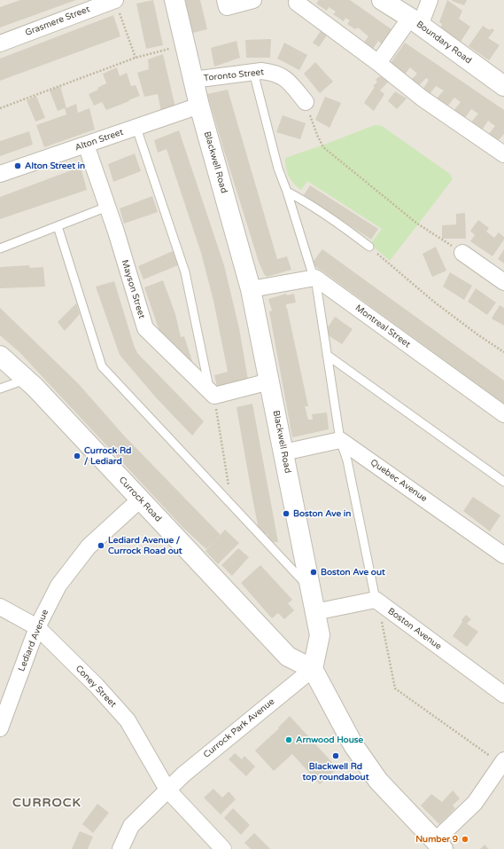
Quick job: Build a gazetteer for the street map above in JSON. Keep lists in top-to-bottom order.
{
  "streets": {
    "street": [
      "Grasmere Street",
      "Boundary Road",
      "Toronto Street",
      "Alton Street",
      "Blackwell Road",
      "Mayson Street",
      "Montreal Street",
      "Quebec Avenue",
      "Currock Road",
      "Boston Avenue",
      "Lediard Avenue",
      "Coney Street",
      "Currock Park Avenue"
    ]
  },
  "crossings": [
    ["Toronto Street", "Blackwell Road"],
    ["Alton Street", "Blackwell Road"],
    ["Alton Street", "Mayson Street"],
    ["Blackwell Road", "Currock Road"],
    ["Blackwell Road", "Currock Park Avenue"],
    ["Currock Road", "Lediard Avenue"],
    ["Currock Road", "Currock Park Avenue"],
    ["Lediard Avenue", "Coney Street"],
    ["Coney Street", "Currock Park Avenue"]
  ],
  "districts": ["CURROCK"],
  "places": [
    "Alton Street in",
    "Currock Rd / Lediard",
    "Boston Ave in",
    "Lediard Avenue / Currock Road out",
    "Boston Ave out",
    "Arnwood House",
    "Blackwell Rd top roundabout",
    "Number 9"
  ]
}
